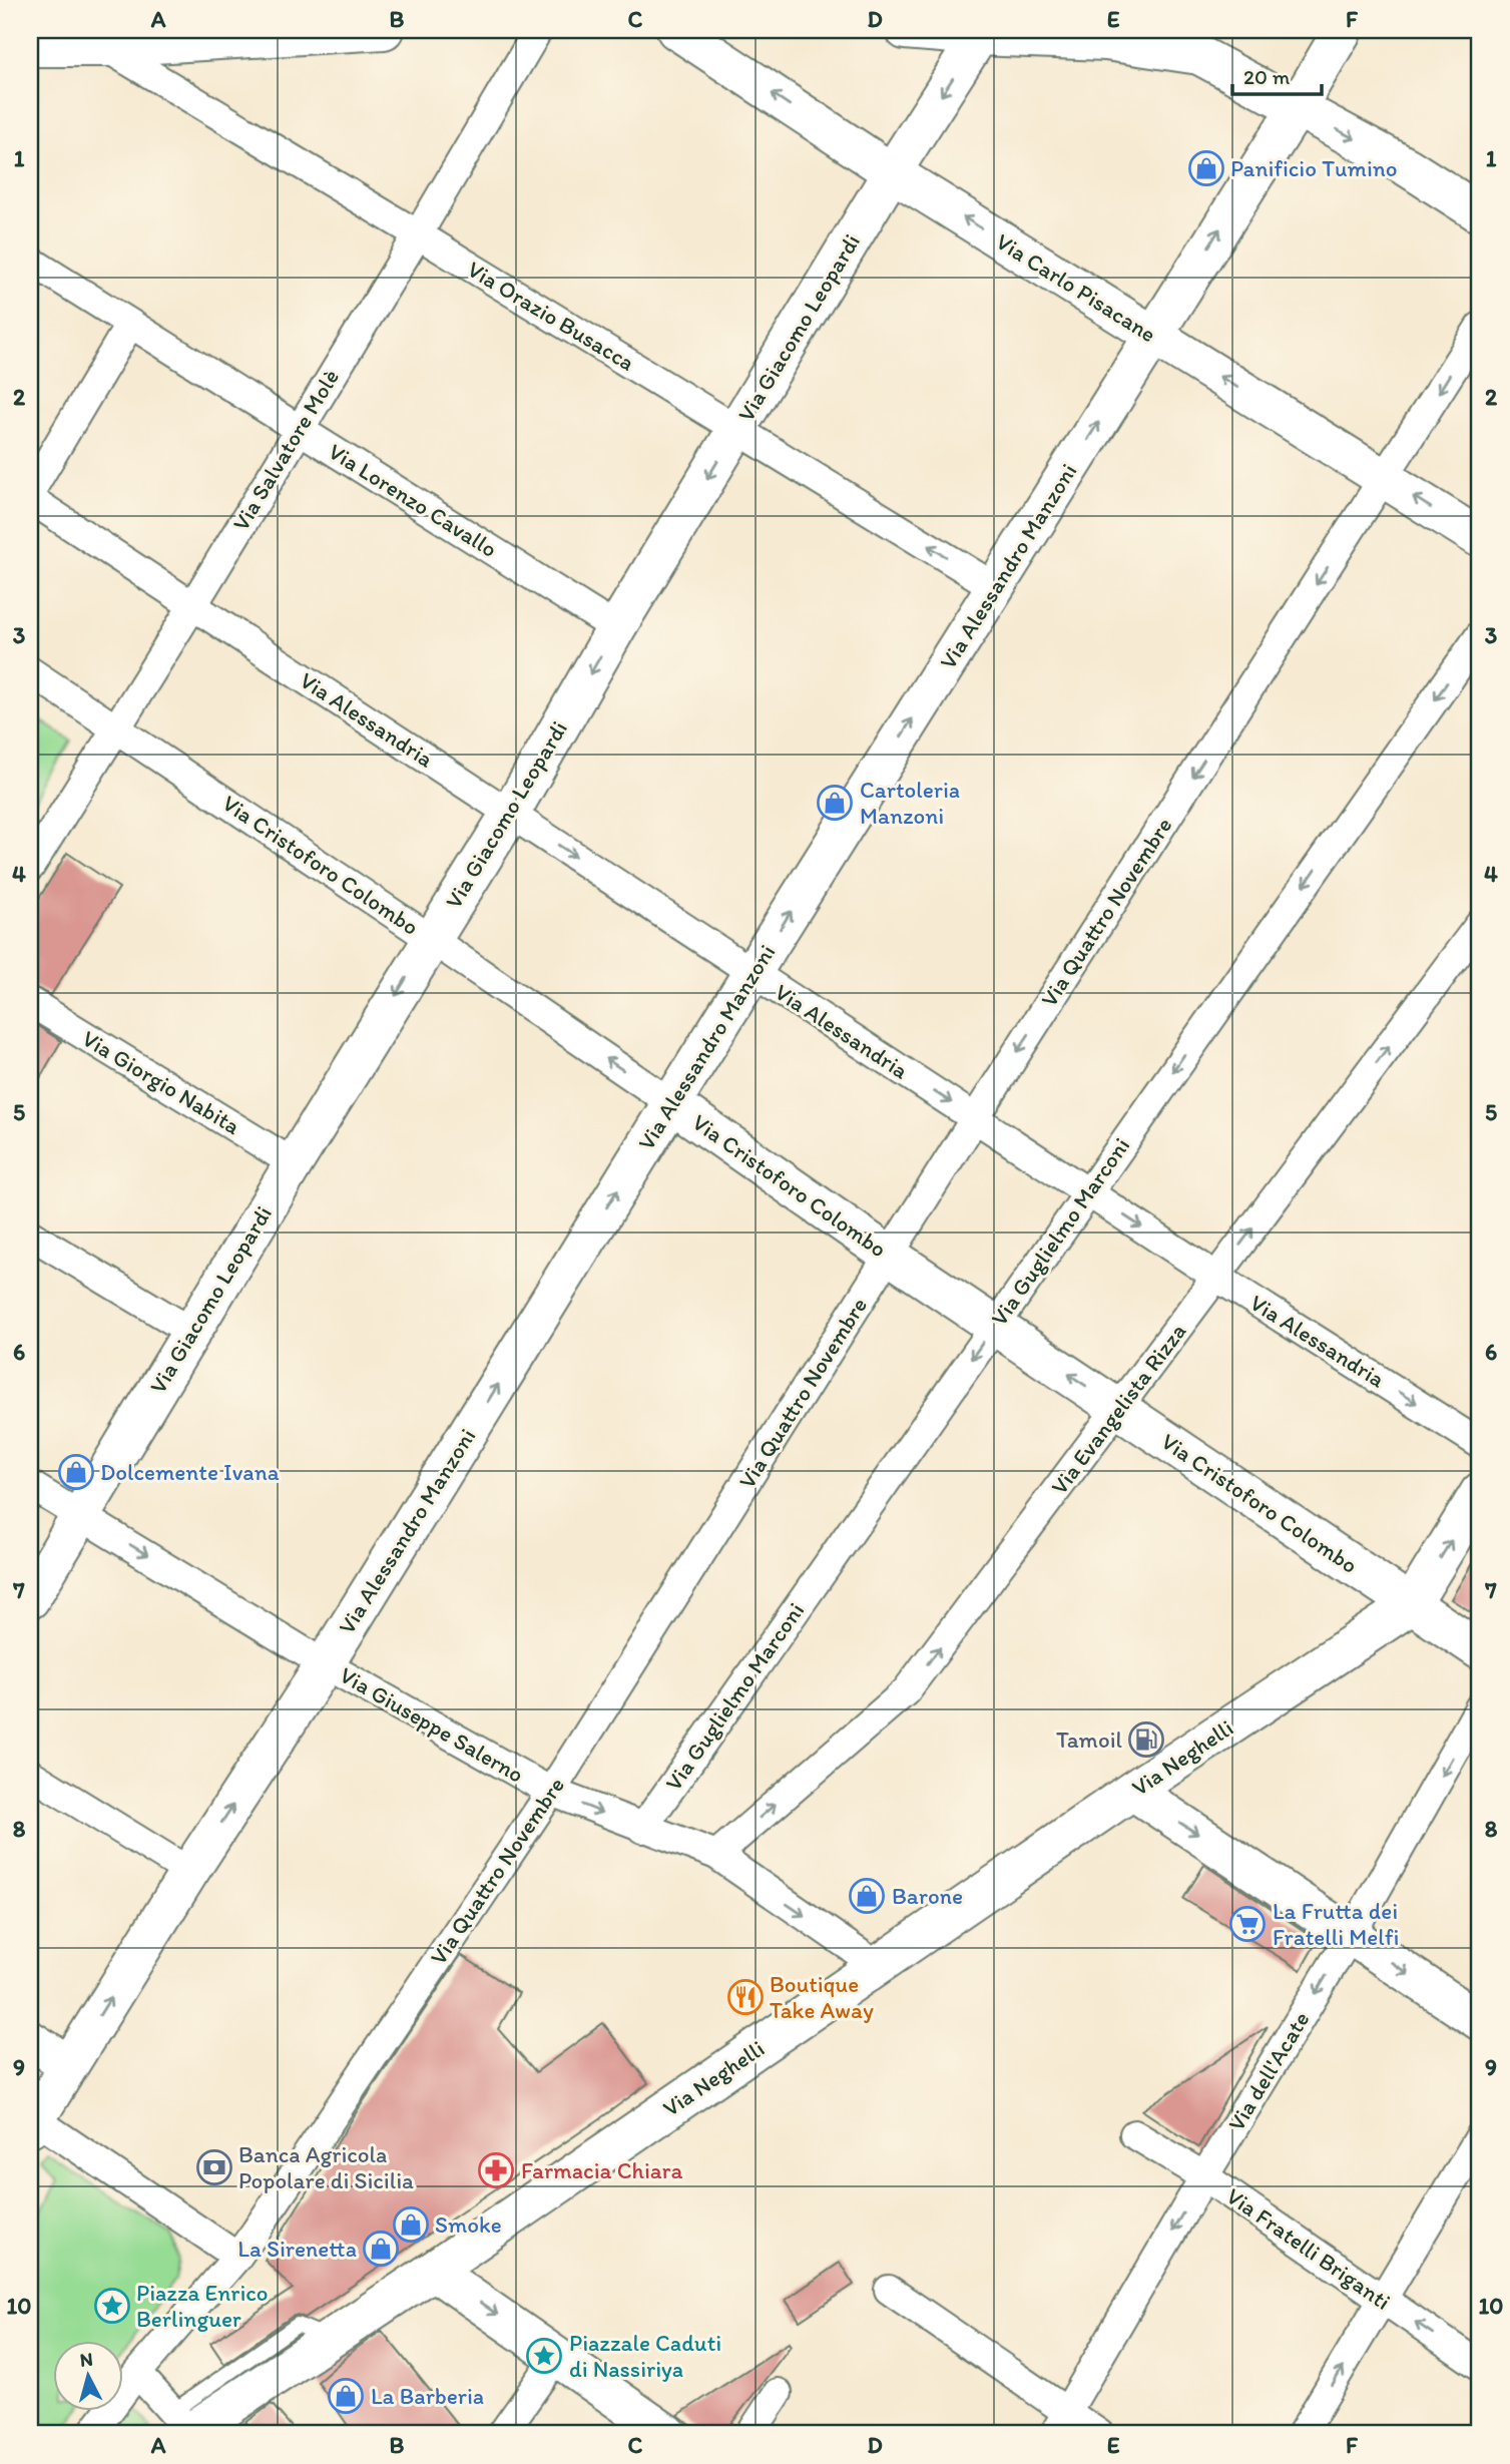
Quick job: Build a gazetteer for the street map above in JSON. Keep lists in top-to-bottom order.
{
  "streets": {
    "street": [
      "Via Carlo Pisacane",
      "Via Orazio Busacca",
      "Via Giacomo Leopardi",
      "Via Salvatore Molè",
      "Via Lorenzo Cavallo",
      "Via Alessandro Manzoni",
      "Via Alessandria",
      "Via Cristoforo Colombo",
      "Via Quattro Novembre",
      "Via Giorgio Nabita",
      "Via Guglielmo Marconi",
      "Via Evangelista Rizza",
      "Via Giuseppe Salerno",
      "Via Neghelli",
      "Via dell'Acate",
      "Via Fratelli Briganti"
    ]
  },
  "crossings": [
    ["Via Carlo Pisacane", "Via Giacomo Leopardi"],
    ["Via Carlo Pisacane", "Via Alessandro Manzoni"],
    ["Via Carlo Pisacane", "Via Quattro Novembre"],
    ["Via Orazio Busacca", "Via Giacomo Leopardi"],
    ["Via Orazio Busacca", "Via Salvatore Molè"],
    ["Via Orazio Busacca", "Via Alessandro Manzoni"],
    ["Via Giacomo Leopardi", "Via Lorenzo Cavallo"],
    ["Via Giacomo Leopardi", "Via Alessandria"],
    ["Via Giacomo Leopardi", "Via Cristoforo Colombo"],
    ["Via Giacomo Leopardi", "Via Giorgio Nabita"],
    ["Via Giacomo Leopardi", "Via Giuseppe Salerno"],
    ["Via Salvatore Molè", "Via Lorenzo Cavallo"],
    ["Via Salvatore Molè", "Via Alessandria"],
    ["Via Salvatore Molè", "Via Cristoforo Colombo"],
    ["Via Alessandro Manzoni", "Via Alessandria"],
    ["Via Alessandro Manzoni", "Via Cristoforo Colombo"],
    ["Via Alessandro Manzoni", "Via Giuseppe Salerno"],
    ["Via Alessandria", "Via Quattro Novembre"],
    ["Via Alessandria", "Via Guglielmo Marconi"],
    ["Via Alessandria", "Via Evangelista Rizza"],
    ["Via Cristoforo Colombo", "Via Quattro Novembre"],
    ["Via Cristoforo Colombo", "Via Guglielmo Marconi"],
    ["Via Cristoforo Colombo", "Via Evangelista Rizza"],
    ["Via Cristoforo Colombo", "Via Neghelli"],
    ["Via Quattro Novembre", "Via Giuseppe Salerno"],
    ["Via Guglielmo Marconi", "Via Giuseppe Salerno"],
    ["Via Evangelista Rizza", "Via Giuseppe Salerno"],
    ["Via Giuseppe Salerno", "Via Neghelli"],
    ["Via dell'Acate", "Via Fratelli Briganti"]
  ],
  "one_way": [
    "Via Giacomo Leopardi",
    "Via Alessandro Manzoni",
    "Via Alessandria",
    "Via Quattro Novembre",
    "Via Guglielmo Marconi",
    "Via Evangelista Rizza"
  ],
  "places": {
    "shop": [
      "Panificio Tumino",
      "Cartoleria Manzoni",
      "Dolcemente Ivana",
      "Barone",
      "Smoke",
      "La Sirenetta",
      "La Barberia"
    ],
    "fuel station": ["Tamoil"],
    "supermarket": ["La Frutta dei Fratelli Melfi"],
    "restaurant": ["Boutique Take Away"],
    "bank": ["Banca Agricola Popolare di Sicilia"],
    "pharmacy": ["Farmacia Chiara"],
    "place": ["Piazza Enrico Berlinguer", "Piazzale Caduti di Nassiriya"]
  },
  "scale_bar": "20 m",
  "north": "top",
  "grid": {
    "columns": [
      "A",
      "B",
      "C",
      "D",
      "E",
      "F"
    ],
    "rows": [
      "1",
      "2",
      "3",
      "4",
      "5",
      "6",
      "7",
      "8",
      "9",
      "10"
    ]
  }
}
